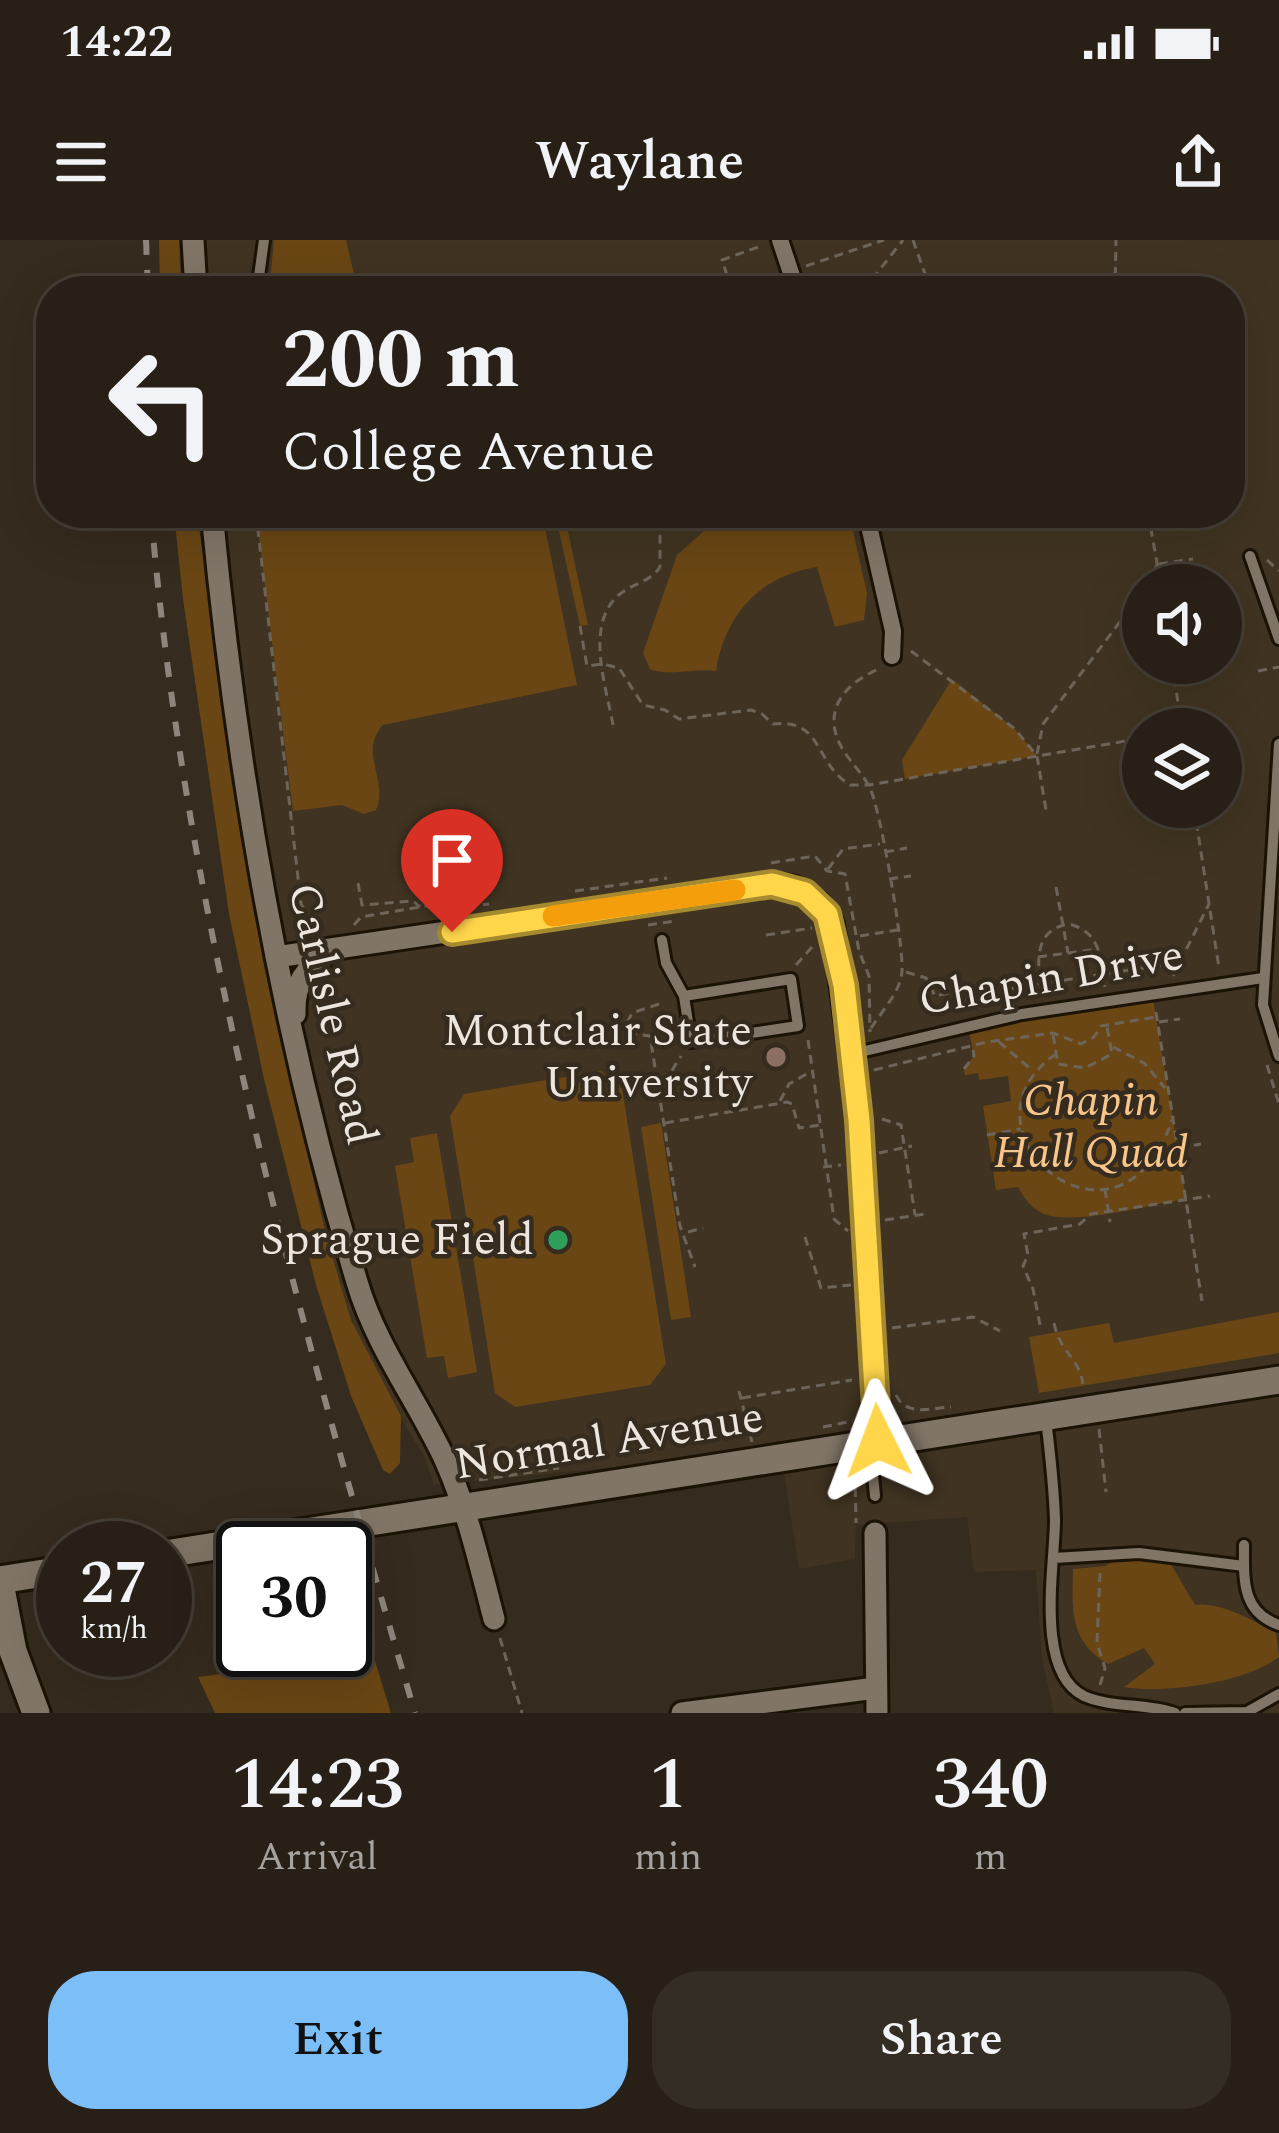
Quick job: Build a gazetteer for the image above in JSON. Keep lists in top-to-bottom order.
{
  "streets": {
    "street": ["Carlisle Road", "Normal Avenue"],
    "lane": ["Chapin Drive"]
  },
  "crossings": [
    ["Carlisle Road", "Normal Avenue"]
  ],
  "parks": ["Chapin Hall Quad"],
  "places": ["Montclair State University", "Sprague Field"],
  "page": {
    "status": "14:22",
    "header": "Waylane",
    "turn": ["200 m", "College Avenue"],
    "speed": "27 km/h",
    "limit": "30",
    "eta": [
      "14:23",
      "Arrival",
      "1",
      "min",
      "340",
      "m"
    ],
    "buttons": ["Exit", "Share"]
  }
}
